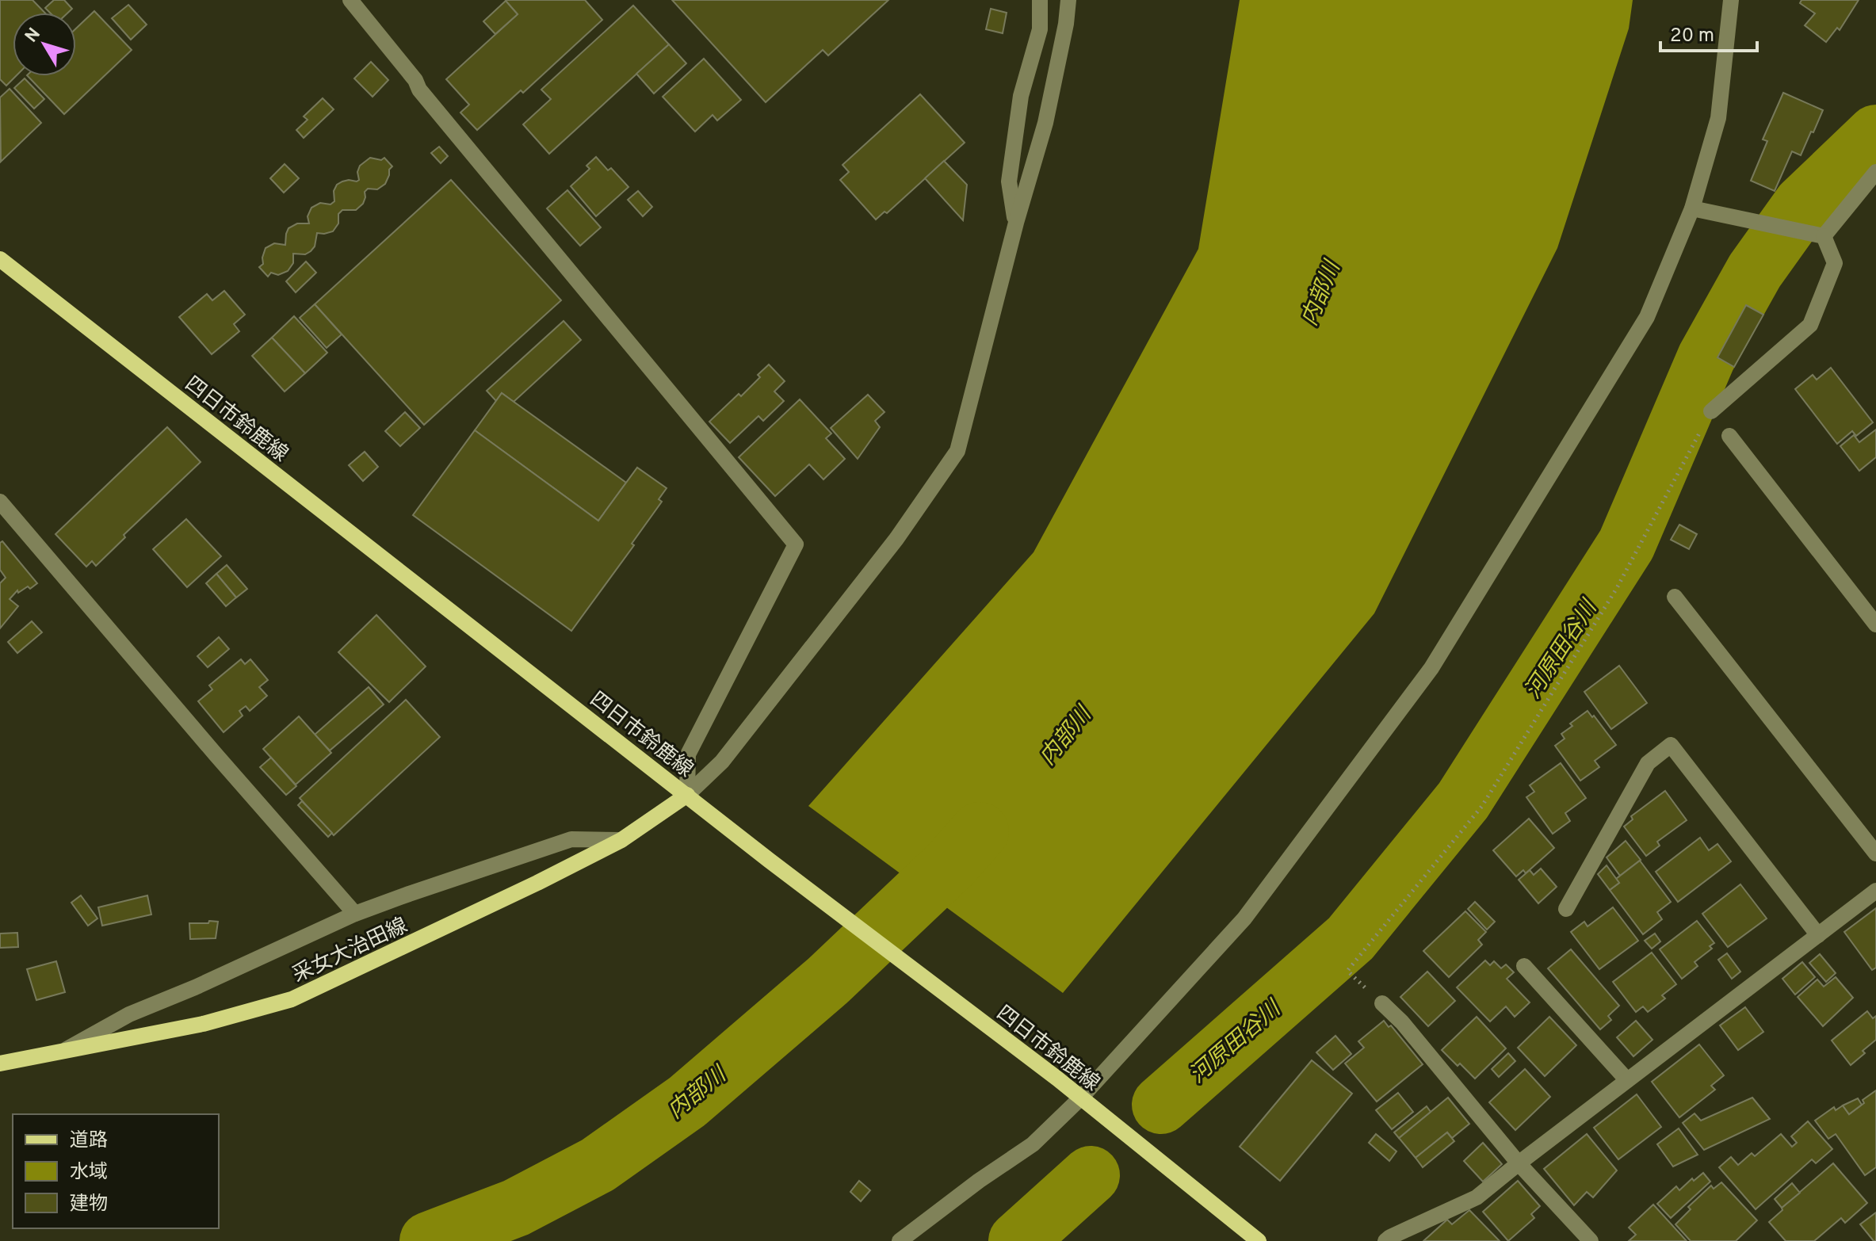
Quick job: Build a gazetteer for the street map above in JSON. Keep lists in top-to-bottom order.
{
  "streets": {
    "main road": ["四日市鈴鹿線", "采女大治田線"]
  },
  "crossings": [
    ["四日市鈴鹿線", "采女大治田線"]
  ],
  "water": ["内部川", "河原田谷川"],
  "legend": ["道路", "水域", "建物"],
  "scale_bar": "20 m",
  "north": "top left"
}
